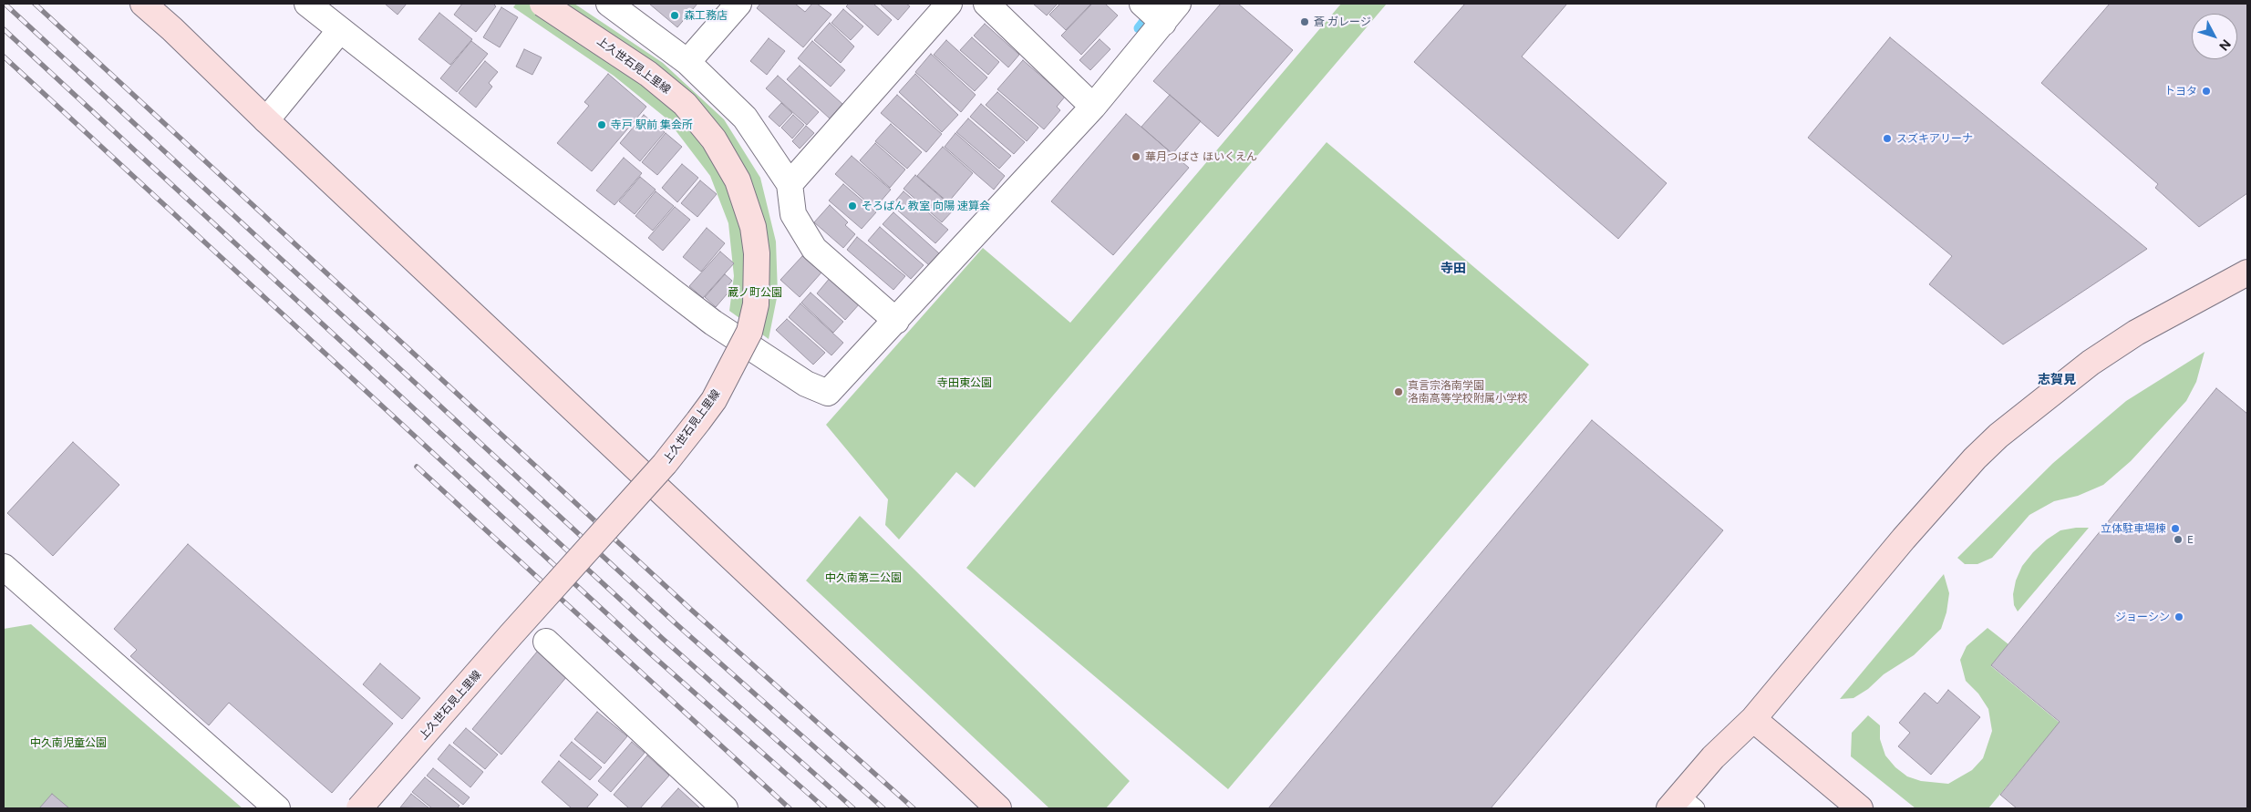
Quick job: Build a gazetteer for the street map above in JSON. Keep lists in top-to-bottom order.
{
  "streets": {
    "street": ["上久世石見上里線"]
  },
  "districts": ["寺田", "志賀見"],
  "parks": [
    "蔵ノ町公園",
    "寺田東公園",
    "中久南第二公園",
    "中久南児童公園"
  ],
  "places": [
    "森工務店",
    "蒼 ガレージ",
    "トヨタ",
    "寺戸 駅前 集会所",
    "スズキアリーナ",
    "華月つばさ ほいくえん",
    "そろばん 教室 向陽 速算会",
    "真言宗洛南学園 洛南高等学校附属小学校",
    "立体駐車場棟",
    "E",
    "ジョーシン"
  ],
  "north": "bottom right"
}
